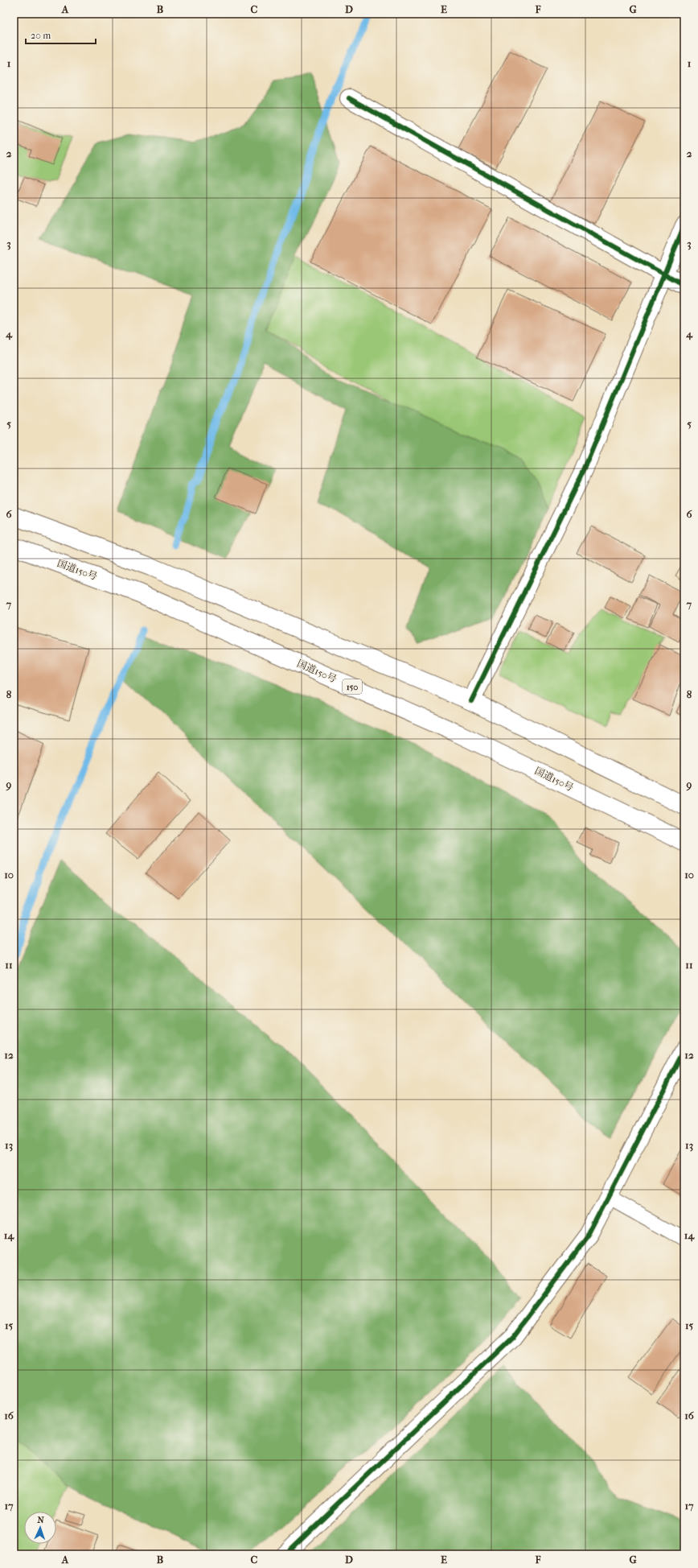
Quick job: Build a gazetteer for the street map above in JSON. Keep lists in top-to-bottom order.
{
  "streets": {
    "main road": ["国道150号", "150"]
  },
  "scale_bar": "20 m",
  "north": "top",
  "grid": {
    "columns": [
      "A",
      "B",
      "C",
      "D",
      "E",
      "F",
      "G"
    ],
    "rows": [
      "1",
      "2",
      "3",
      "4",
      "5",
      "6",
      "7",
      "8",
      "9",
      "10",
      "11",
      "12",
      "13",
      "14",
      "15",
      "16",
      "17"
    ]
  }
}
